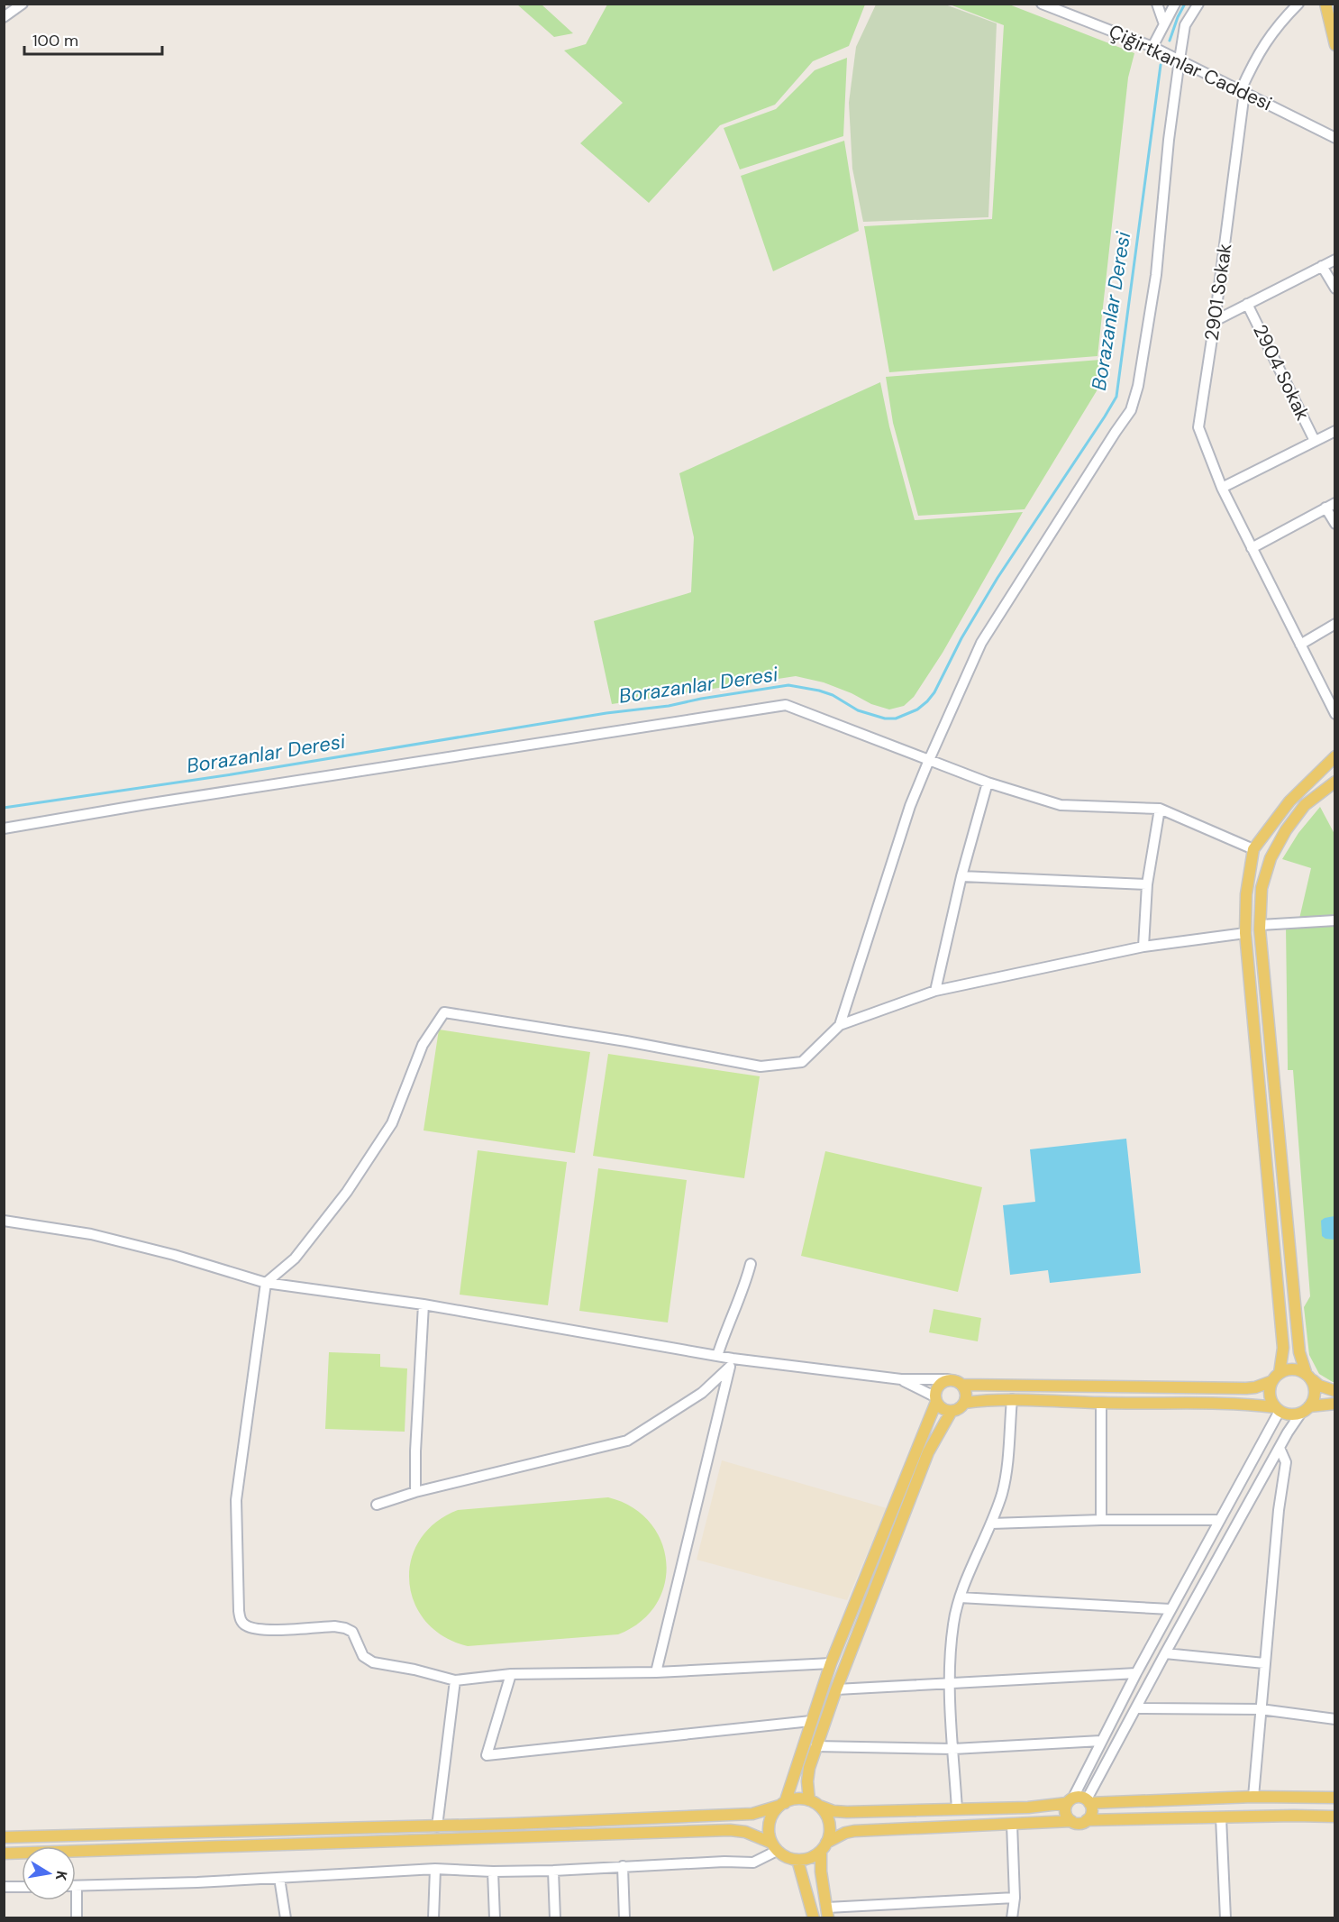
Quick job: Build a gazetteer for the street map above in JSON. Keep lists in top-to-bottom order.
{
  "streets": {
    "street": ["Çiğirtkanlar Caddesi", "2901 Sokak", "2904 Sokak"]
  },
  "crossings": [
    ["Çiğirtkanlar Caddesi", "2901 Sokak"]
  ],
  "water": ["Borazanlar Deresi"],
  "scale_bar": "100 m",
  "north": "right"
}
